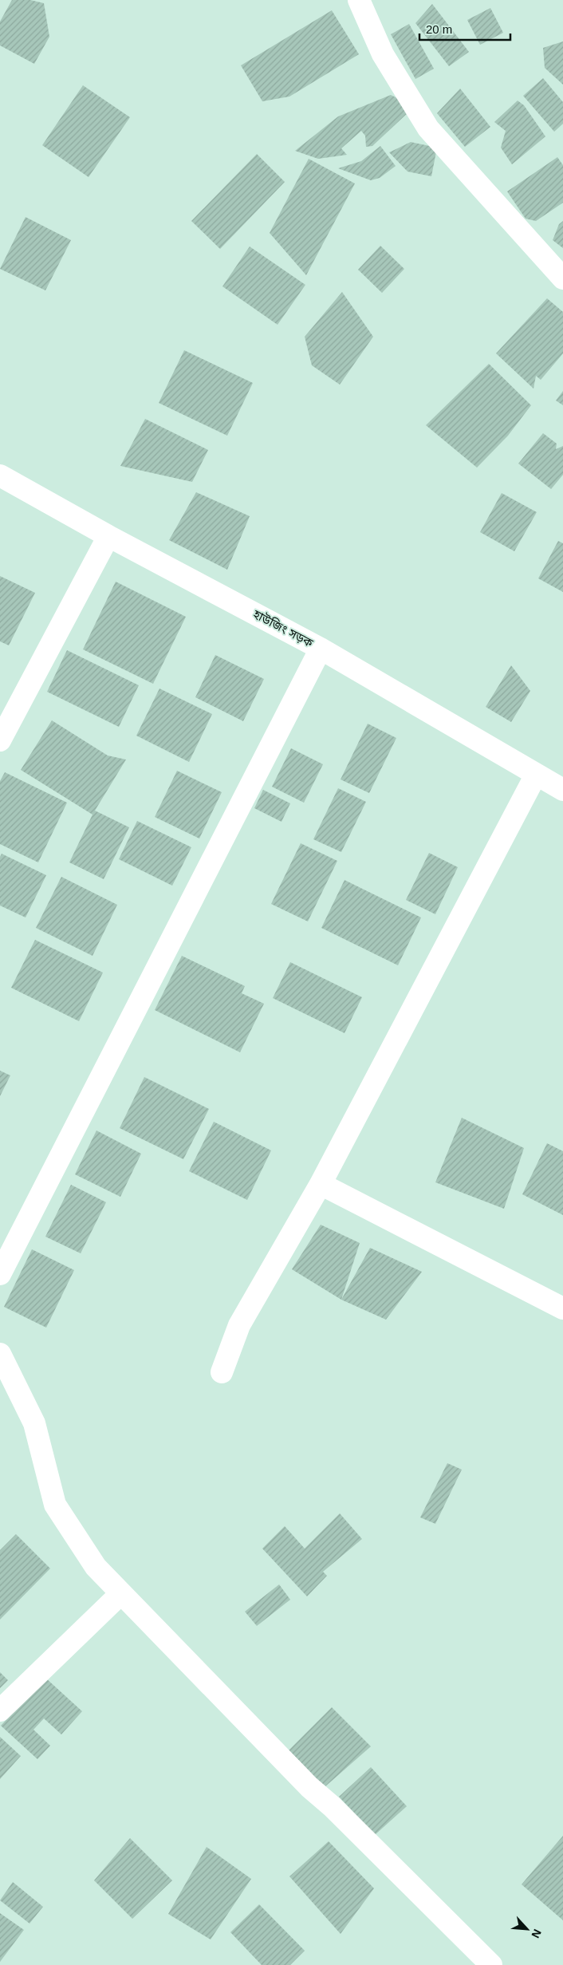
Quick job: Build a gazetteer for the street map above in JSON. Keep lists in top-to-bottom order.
{
  "streets": {
    "street": ["হাউজিং সড়ক"]
  },
  "scale_bar": "20 m",
  "north": "bottom right"
}
